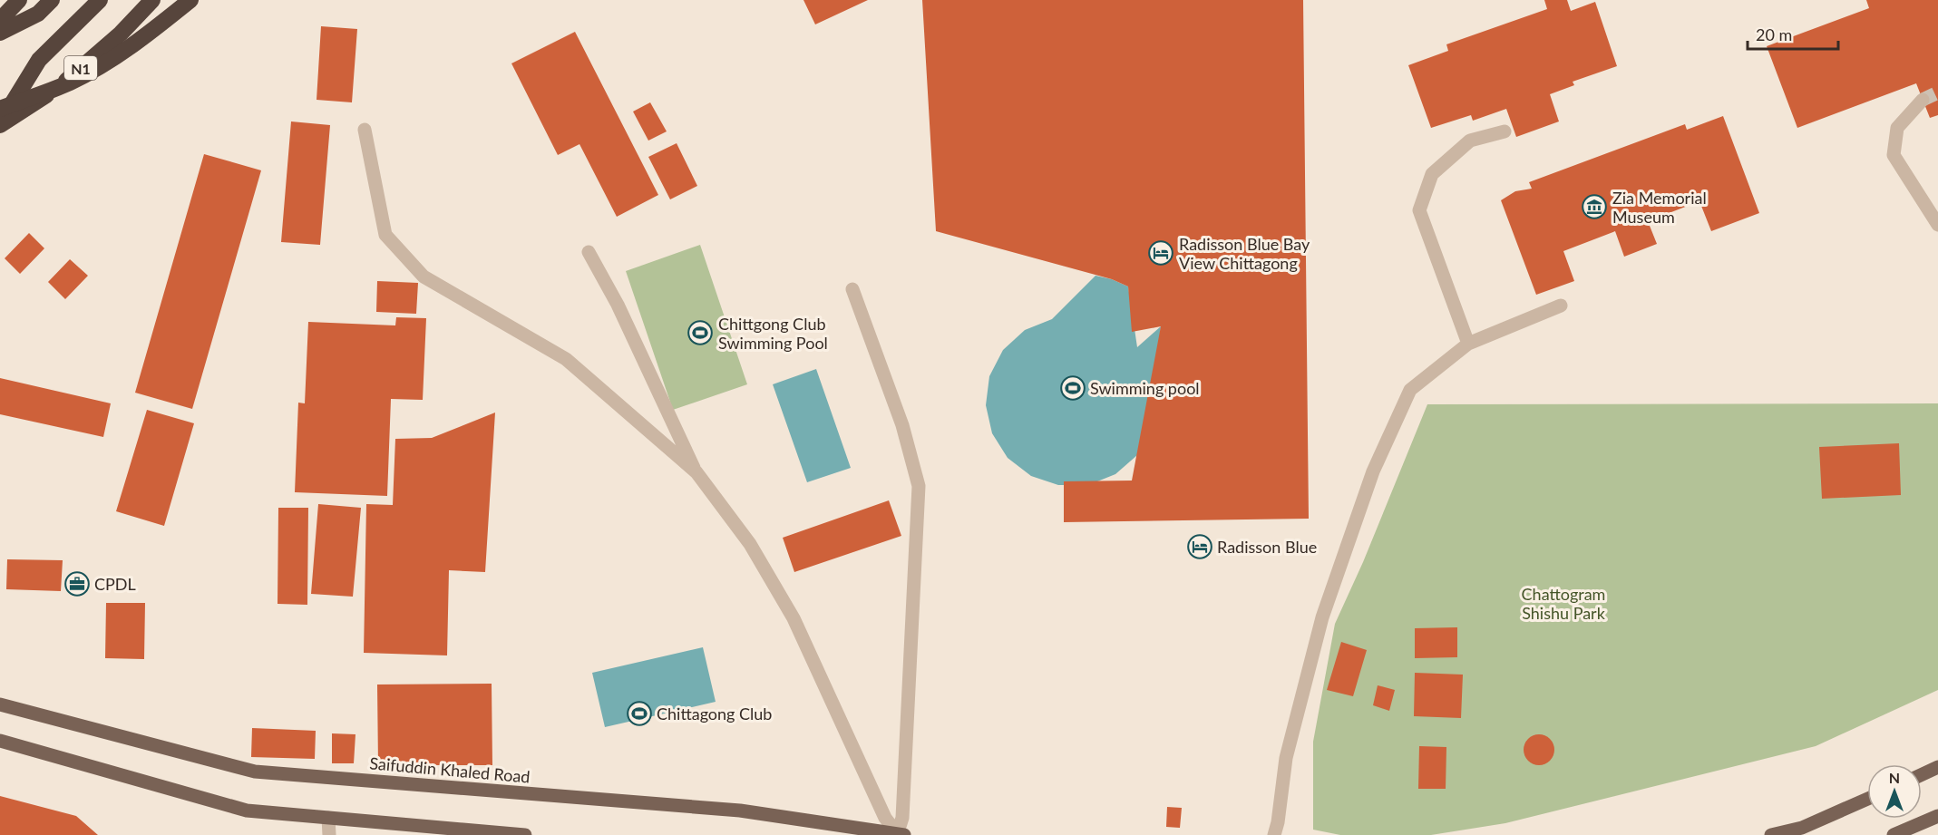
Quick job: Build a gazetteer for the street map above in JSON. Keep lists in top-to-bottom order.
{
  "streets": {
    "highway": ["N1"],
    "main road": ["Saifuddin Khaled Road"]
  },
  "parks": ["Chattogram Shishu Park"],
  "places": {
    "museum": ["Zia Memorial Museum"],
    "hotel": ["Radisson Blue Bay View Chittagong", "Radisson Blue"],
    "sports": ["Chittgong Club Swimming Pool", "Swimming pool", "Chittagong Club"],
    "office": ["CPDL"]
  },
  "scale_bar": "20 m",
  "north": "top"
}
